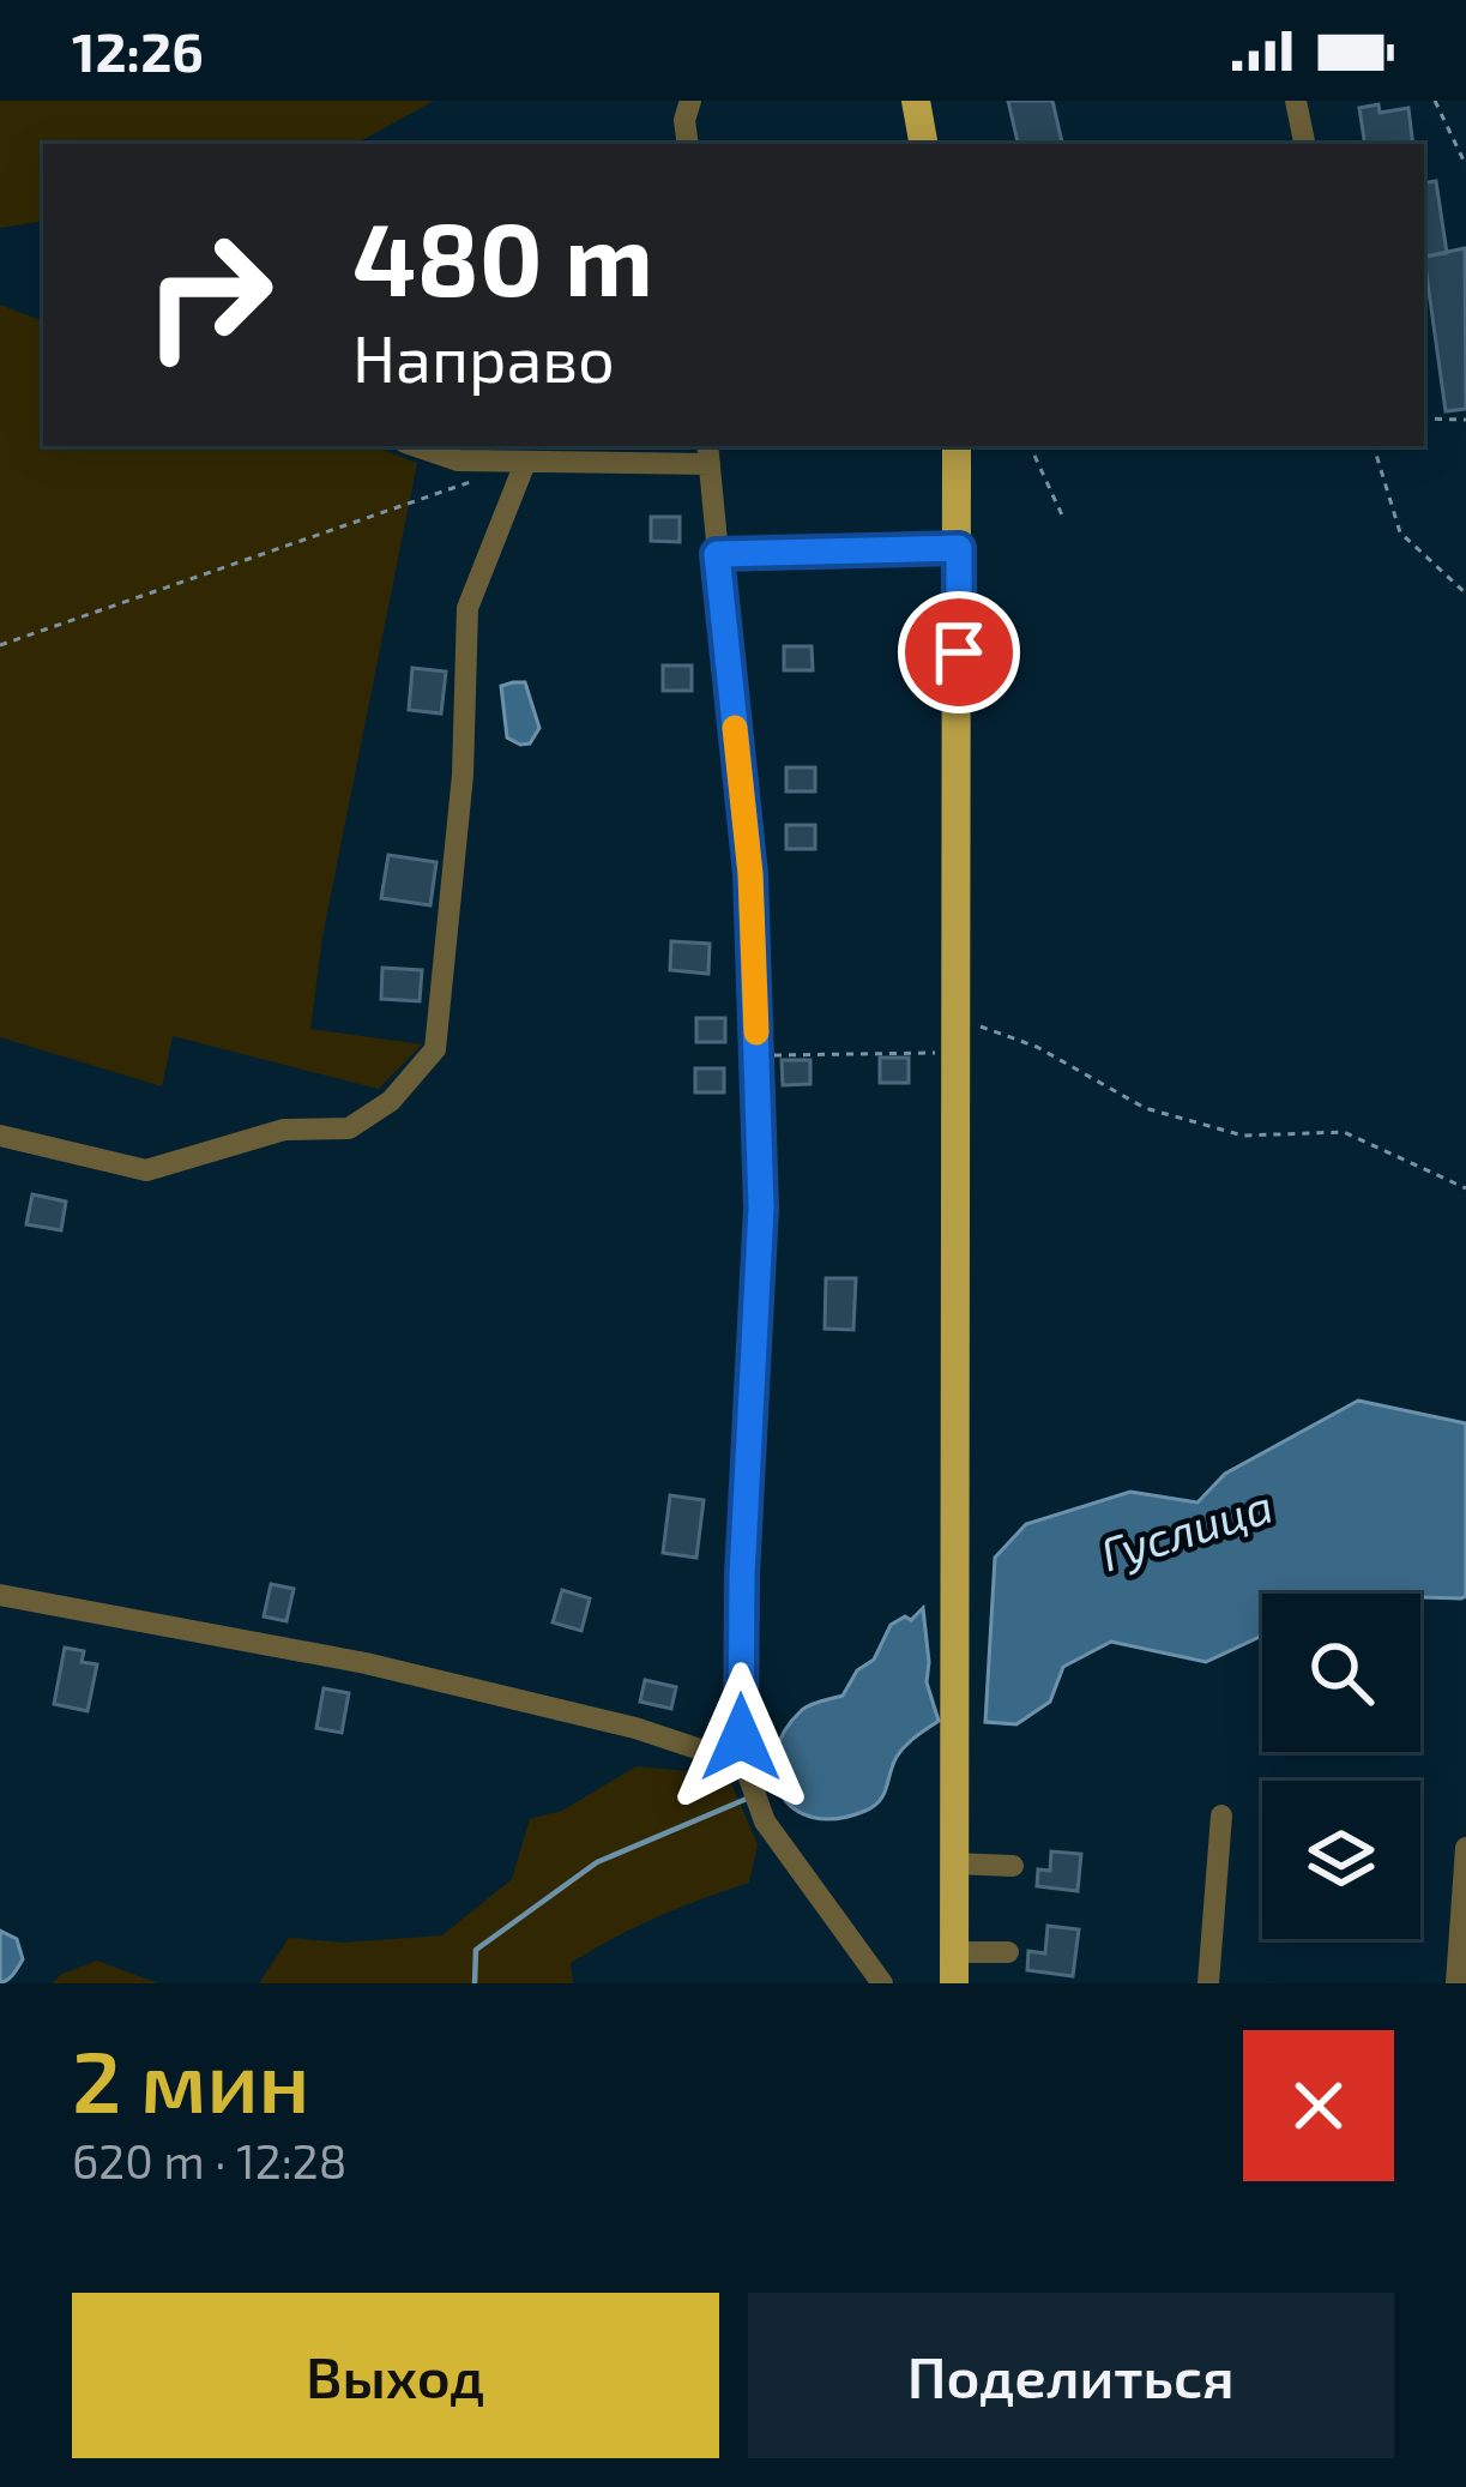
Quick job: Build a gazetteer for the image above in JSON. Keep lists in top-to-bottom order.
{
  "water": ["Гуслица"],
  "page": {
    "status": "12:26",
    "turn": ["480 m", "Направо"],
    "heading": ["2 мин", "620 m · 12:28"],
    "buttons": ["Выход", "Поделиться"]
  }
}
